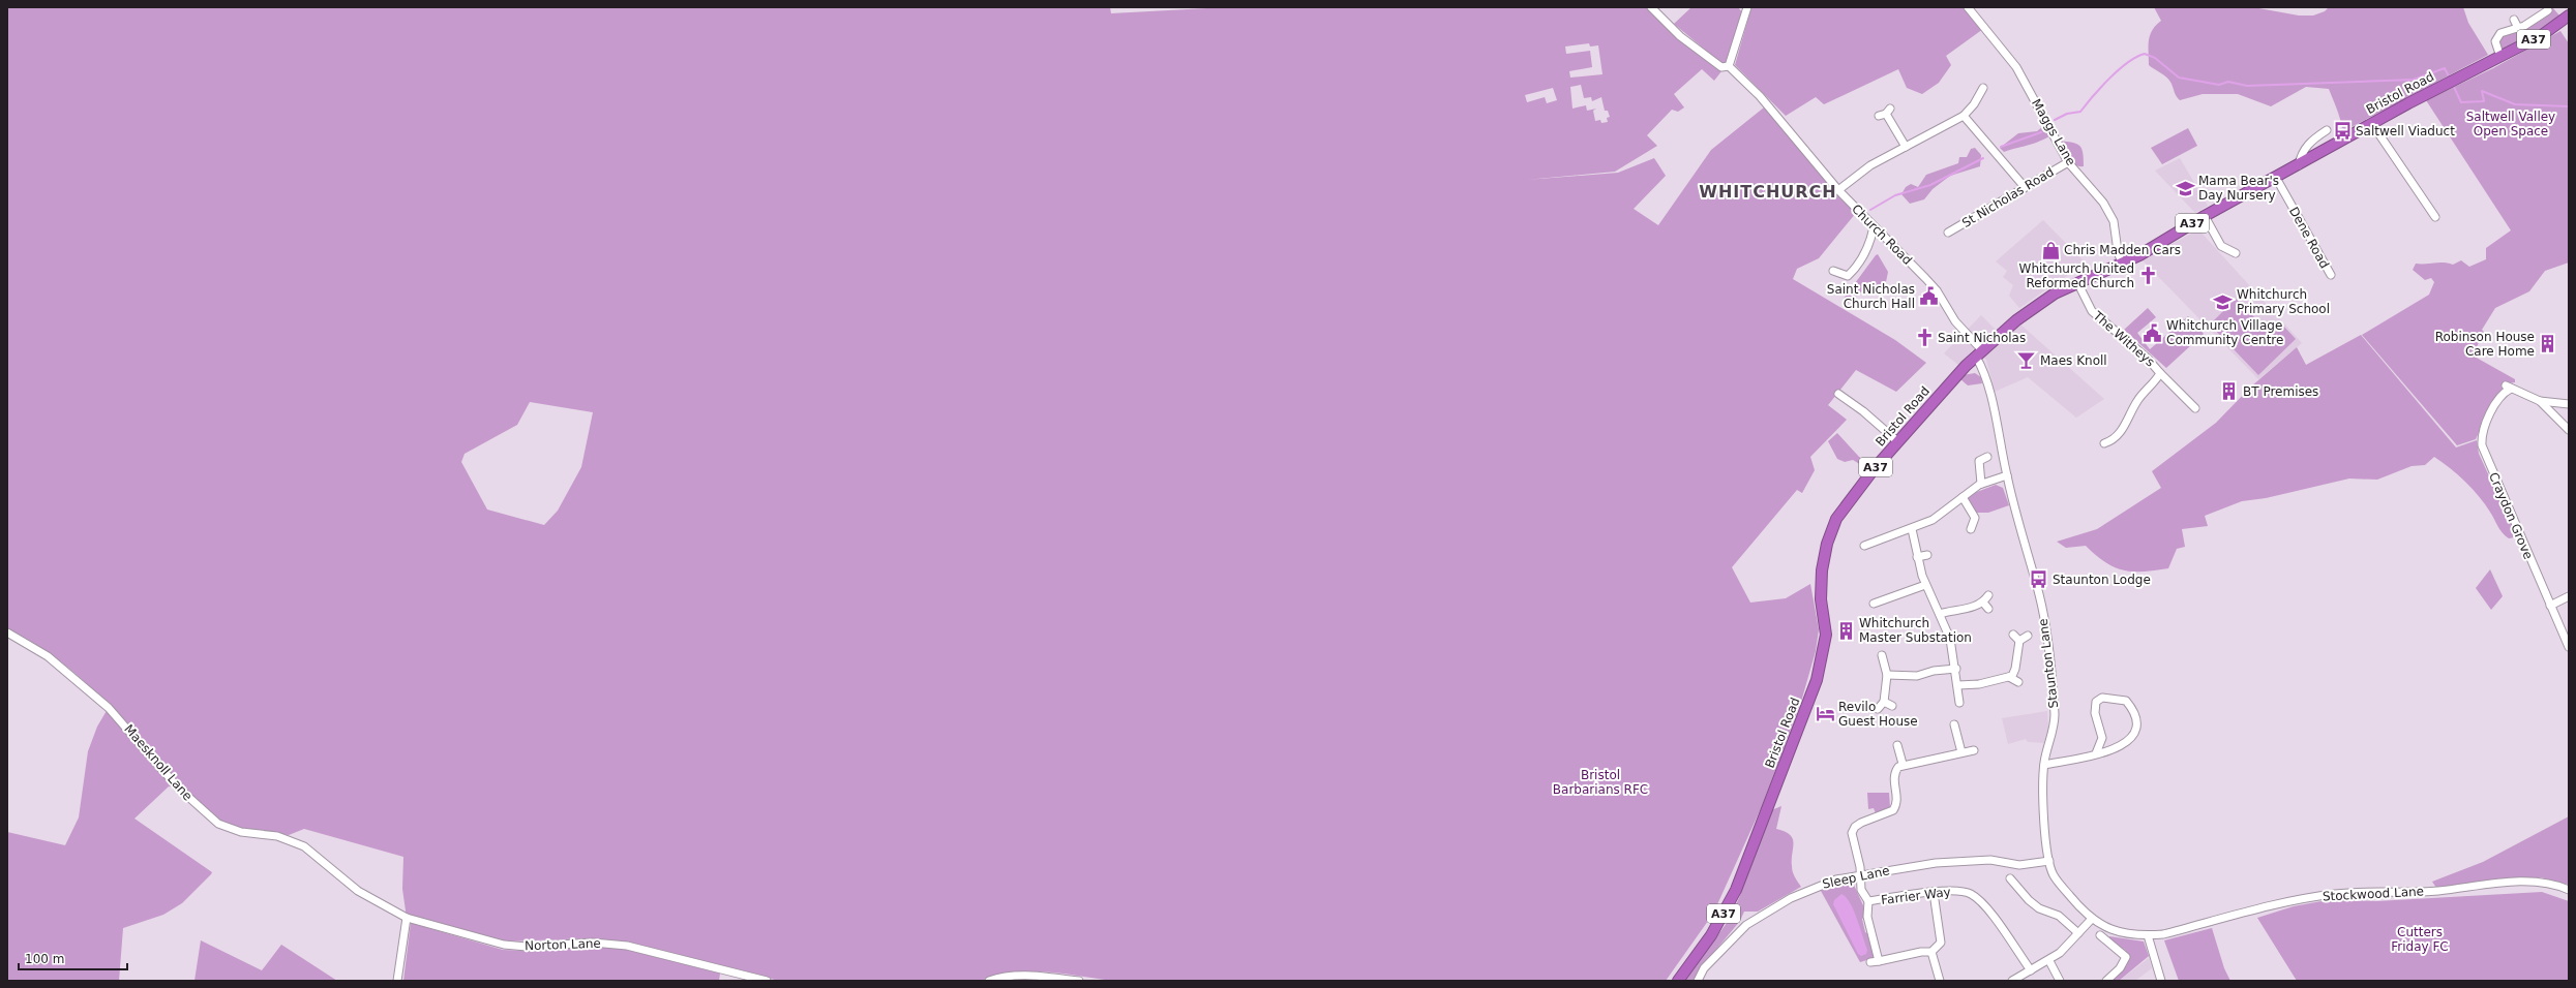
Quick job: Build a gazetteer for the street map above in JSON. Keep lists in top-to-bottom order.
{
  "streets": {
    "highway": ["A37", "Bristol Road"],
    "street": [
      "Maggs Lane",
      "St Nicholas Road",
      "Church Road",
      "Dene Road",
      "The Witheys",
      "Craydon Grove",
      "Staunton Lane",
      "Maesknoll Lane",
      "Sleep Lane",
      "Stockwood Lane",
      "Farrier Way",
      "Norton Lane"
    ]
  },
  "crossings": [
    ["A37", "Bristol Road"],
    ["Bristol Road", "Maggs Lane"],
    ["Bristol Road", "Church Road"],
    ["Bristol Road", "Dene Road"],
    ["Bristol Road", "The Witheys"],
    ["Bristol Road", "Staunton Lane"],
    ["Maggs Lane", "St Nicholas Road"],
    ["Church Road", "Staunton Lane"],
    ["Staunton Lane", "Sleep Lane"],
    ["Staunton Lane", "Stockwood Lane"],
    ["Maesknoll Lane", "Norton Lane"],
    ["Sleep Lane", "Farrier Way"]
  ],
  "districts": ["WHITCHURCH"],
  "parks": ["Saltwell Valley Open Space", "Bristol Barbarians RFC", "Cutters Friday FC"],
  "places": {
    "bus stop": ["Saltwell Viaduct", "Staunton Lodge"],
    "school or university": ["Mama Bear's Day Nursery", "Whitchurch Primary School"],
    "shop": ["Chris Madden Cars"],
    "church": ["Whitchurch United Reformed Church", "Saint Nicholas"],
    "public building": ["Saint Nicholas Church Hall", "Whitchurch Village Community Centre"],
    "building": ["Robinson House Care Home", "BT Premises", "Whitchurch Master Substation"],
    "bar": ["Maes Knoll"],
    "hotel": ["Revilo Guest House"]
  },
  "scale_bar": "100 m"
}
